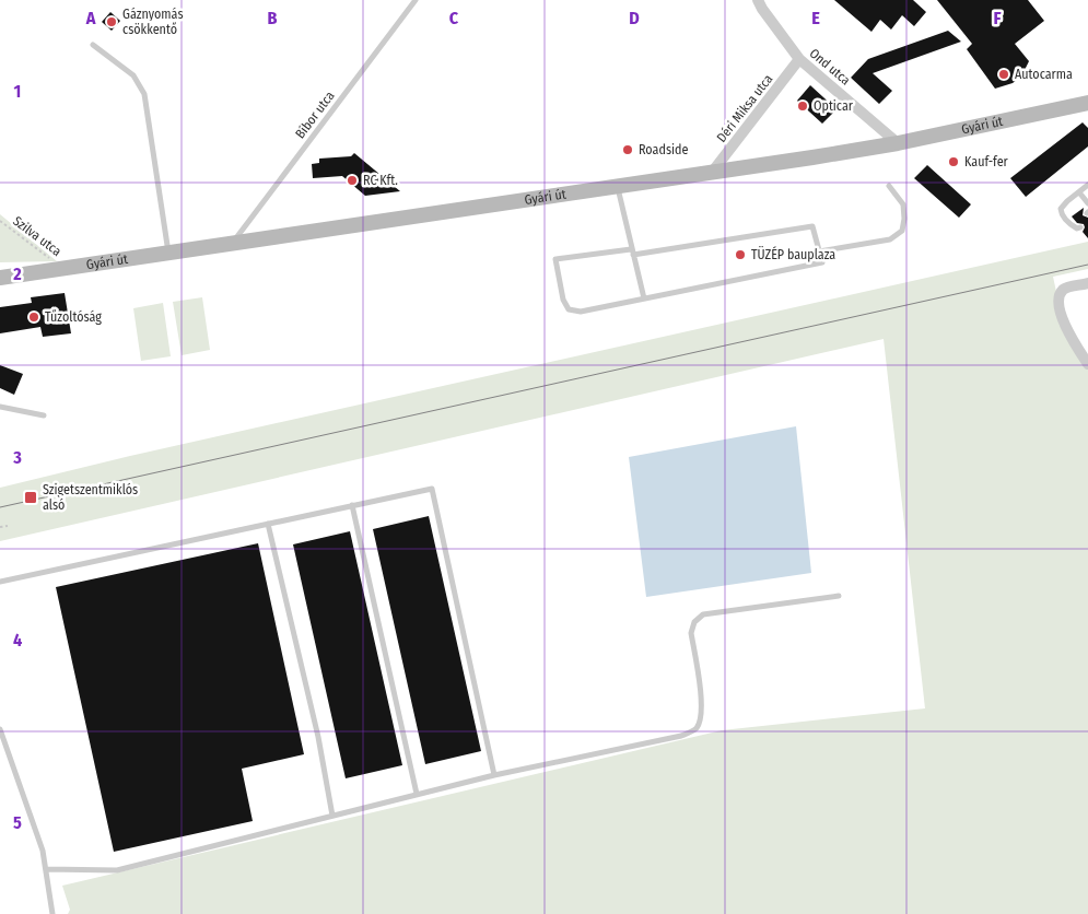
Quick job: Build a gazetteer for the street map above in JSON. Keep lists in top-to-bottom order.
{
  "streets": {
    "street": ["Ond utca", "Déri Miksa utca", "Gyári út"],
    "lane": ["Bíbor utca"],
    "path": ["Szilva utca"]
  },
  "crossings": [
    ["Ond utca", "Déri Miksa utca"],
    ["Ond utca", "Gyári út"],
    ["Déri Miksa utca", "Gyári út"],
    ["Bíbor utca", "Gyári út"],
    ["Gyári út", "Szilva utca"]
  ],
  "places": {
    "other": [
      "Gáznyomás csökkentő",
      "Autocarma",
      "Opticar",
      "Roadside",
      "Kauf-fer",
      "RC Kft.",
      "TÜZÉP bauplaza",
      "Tűzoltóság"
    ],
    "transit": ["Szigetszentmiklós alsó"]
  },
  "grid": {
    "columns": [
      "A",
      "B",
      "C",
      "D",
      "E",
      "F"
    ],
    "rows": [
      "1",
      "2",
      "3",
      "4",
      "5"
    ]
  }
}
